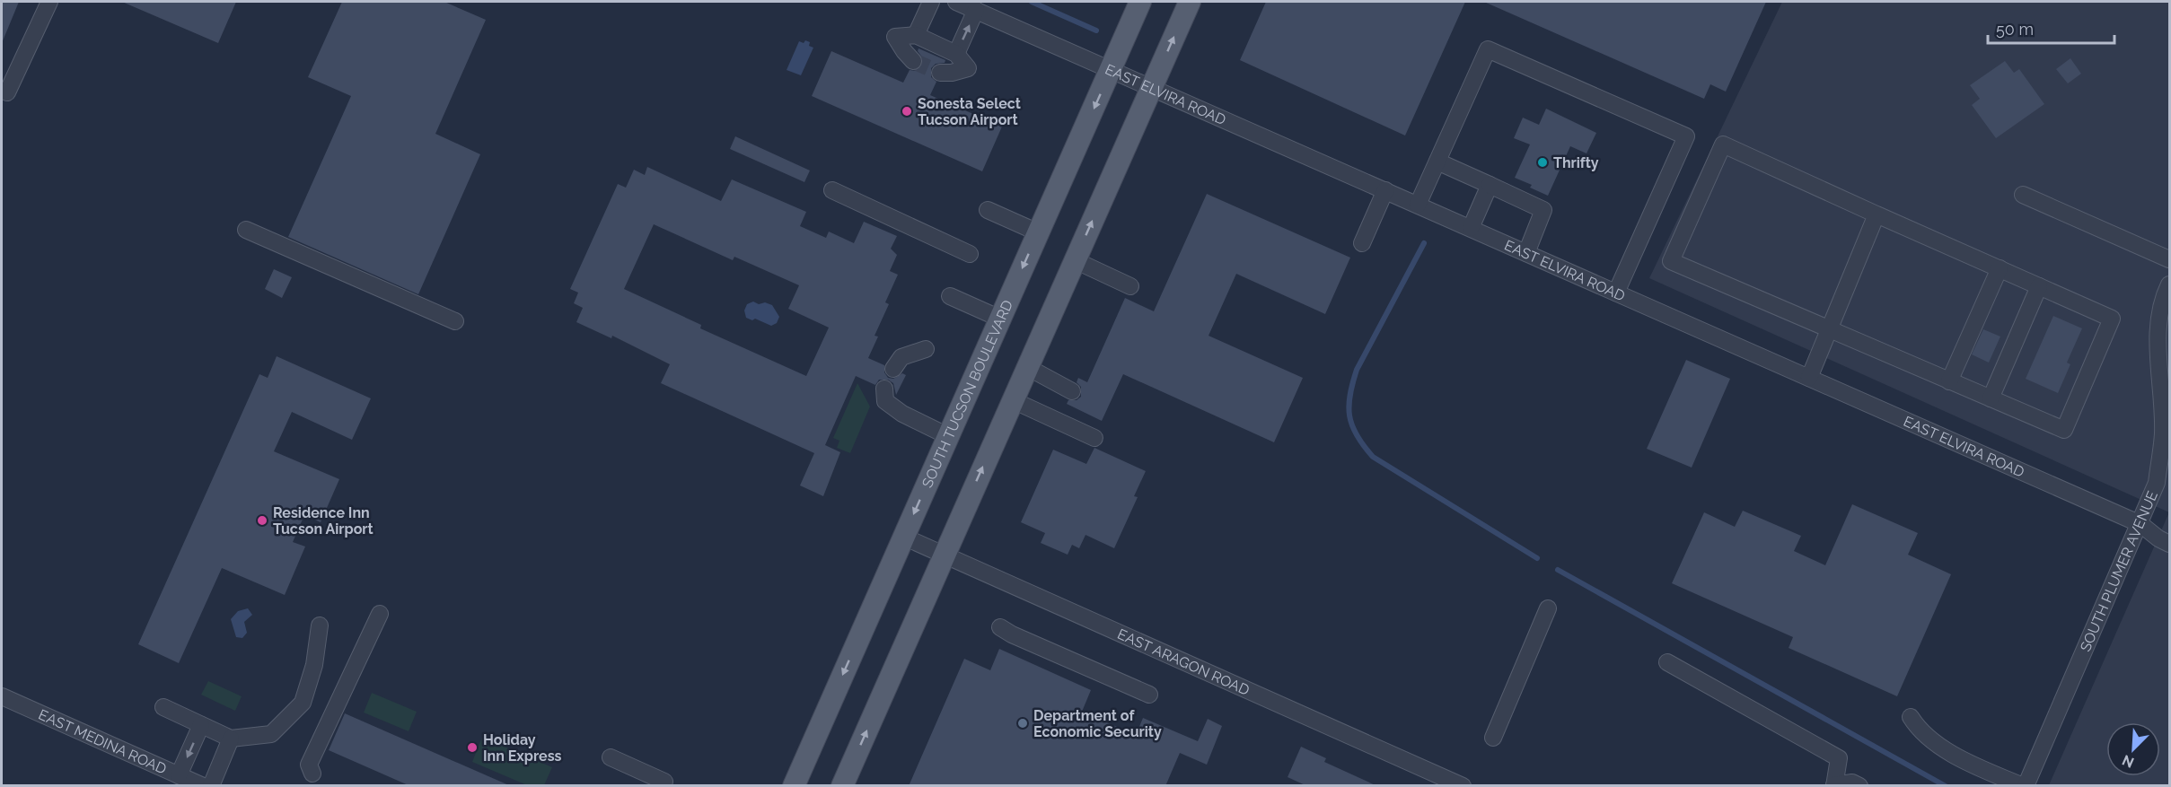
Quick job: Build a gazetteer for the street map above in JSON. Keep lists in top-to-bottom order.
{
  "streets": {
    "main road": ["SOUTH TUCSON BOULEVARD"],
    "street": [
      "EAST ELVIRA ROAD",
      "SOUTH PLUMER AVENUE",
      "EAST ARAGON ROAD",
      "EAST MEDINA ROAD"
    ]
  },
  "crossings": [
    ["EAST ELVIRA ROAD", "SOUTH TUCSON BOULEVARD"],
    ["EAST ELVIRA ROAD", "SOUTH PLUMER AVENUE"],
    ["SOUTH TUCSON BOULEVARD", "EAST ARAGON ROAD"]
  ],
  "places": [
    "Sonesta Select Tucson Airport",
    "Thrifty",
    "Residence Inn Tucson Airport",
    "Department of Economic Security",
    "Holiday Inn Express"
  ],
  "scale_bar": "50 m",
  "north": "bottom left"
}
